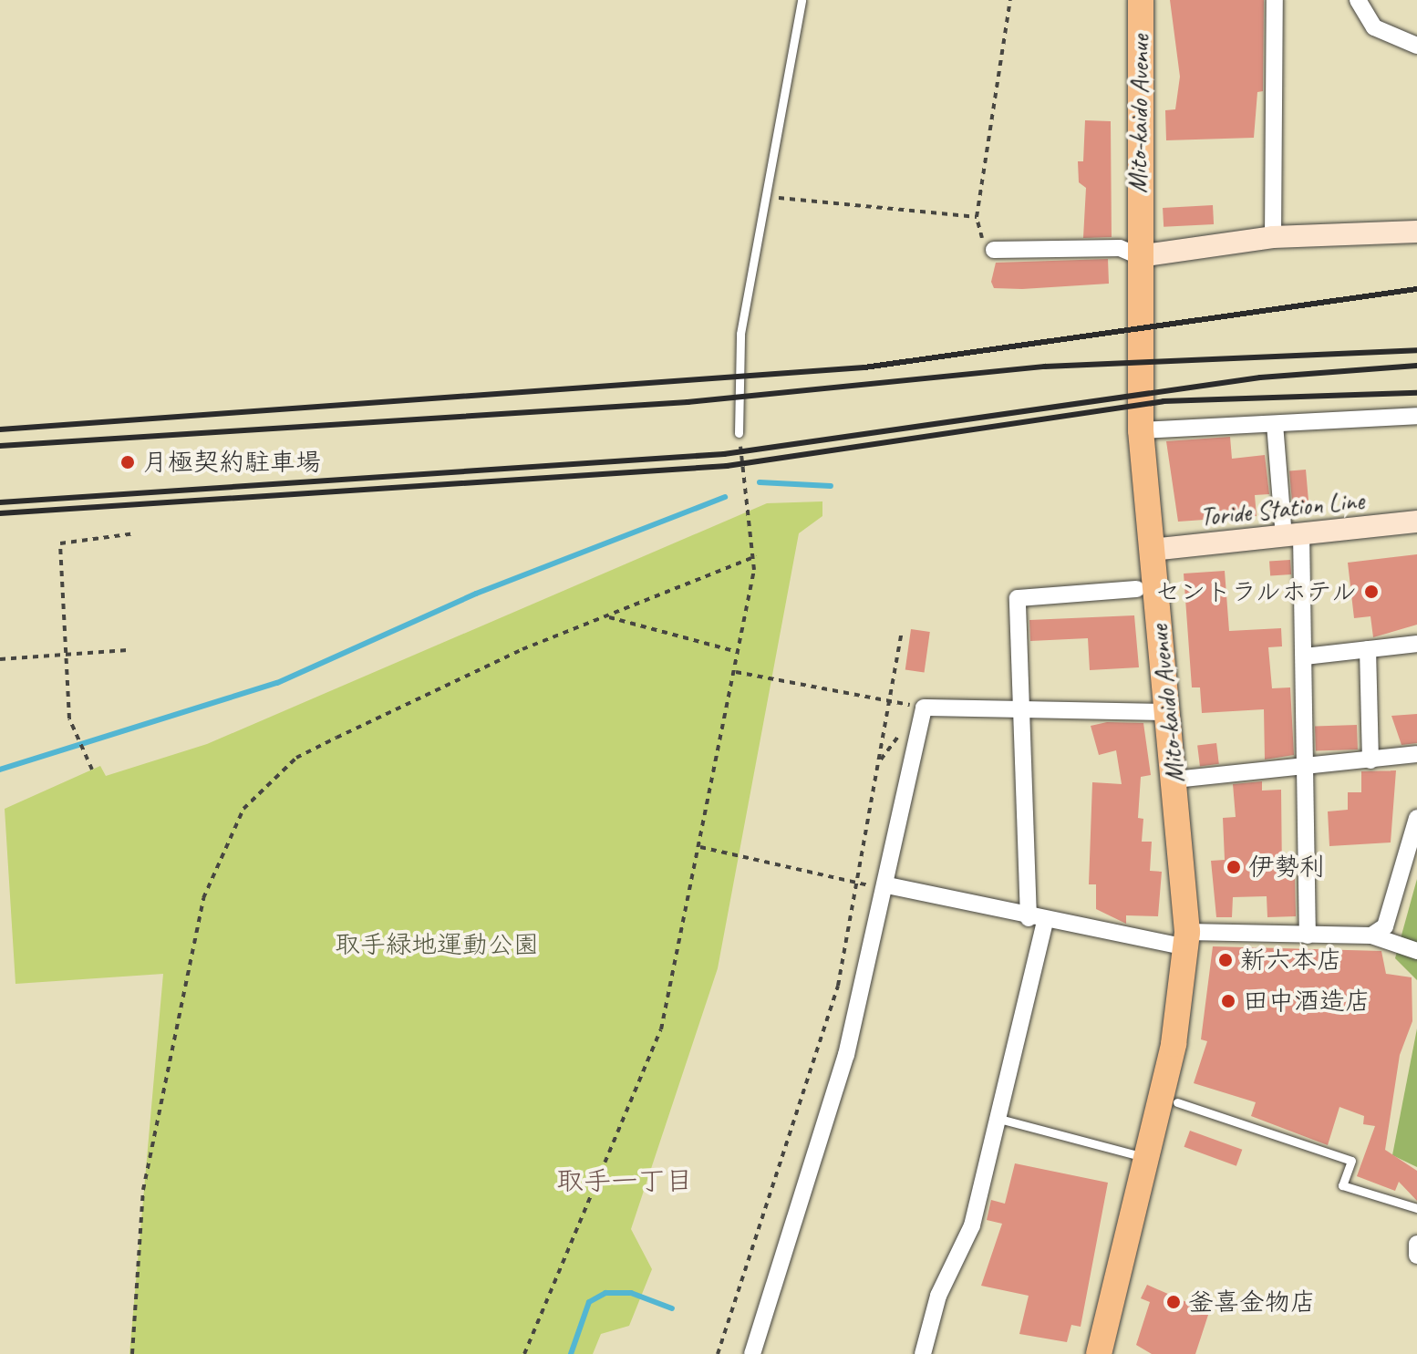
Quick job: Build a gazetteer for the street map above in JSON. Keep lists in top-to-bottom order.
{
  "streets": {
    "main road": ["Mito-kaido Avenue"],
    "street": ["Toride Station Line"]
  },
  "crossings": [
    ["Mito-kaido Avenue", "Toride Station Line"]
  ],
  "districts": ["取手一丁目"],
  "parks": ["取手緑地運動公園"],
  "places": [
    "月極契約駐車場",
    "セントラルホテル",
    "伊勢利",
    "新六本店",
    "田中酒造店",
    "釜喜金物店"
  ]
}
